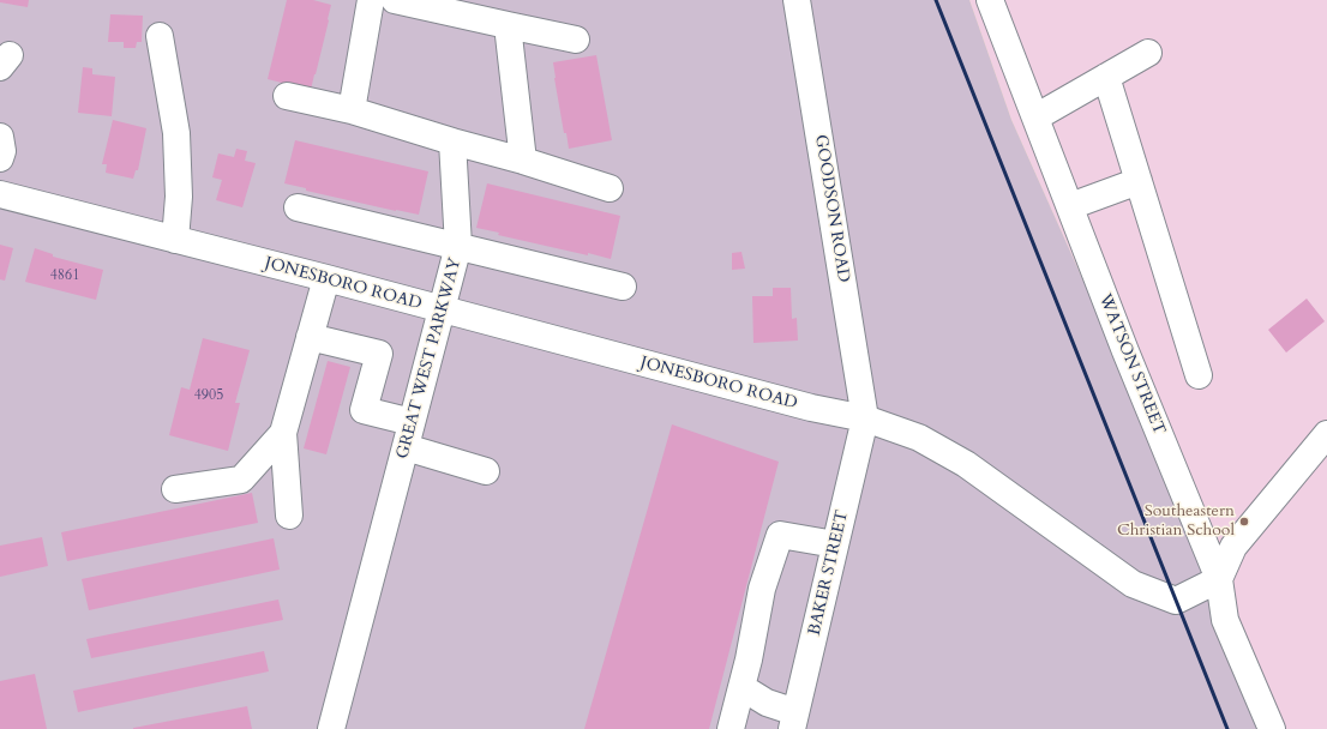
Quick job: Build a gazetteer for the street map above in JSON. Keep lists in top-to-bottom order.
{
  "streets": {
    "street": [
      "GOODSON ROAD",
      "JONESBORO ROAD",
      "GREAT WEST PARKWAY",
      "WATSON STREET",
      "BAKER STREET"
    ]
  },
  "crossings": [
    ["GOODSON ROAD", "JONESBORO ROAD"],
    ["GOODSON ROAD", "BAKER STREET"],
    ["JONESBORO ROAD", "GREAT WEST PARKWAY"],
    ["JONESBORO ROAD", "WATSON STREET"],
    ["JONESBORO ROAD", "BAKER STREET"]
  ],
  "places": ["Southeastern Christian School"],
  "house_numbers": ["4861", "4905"]
}
